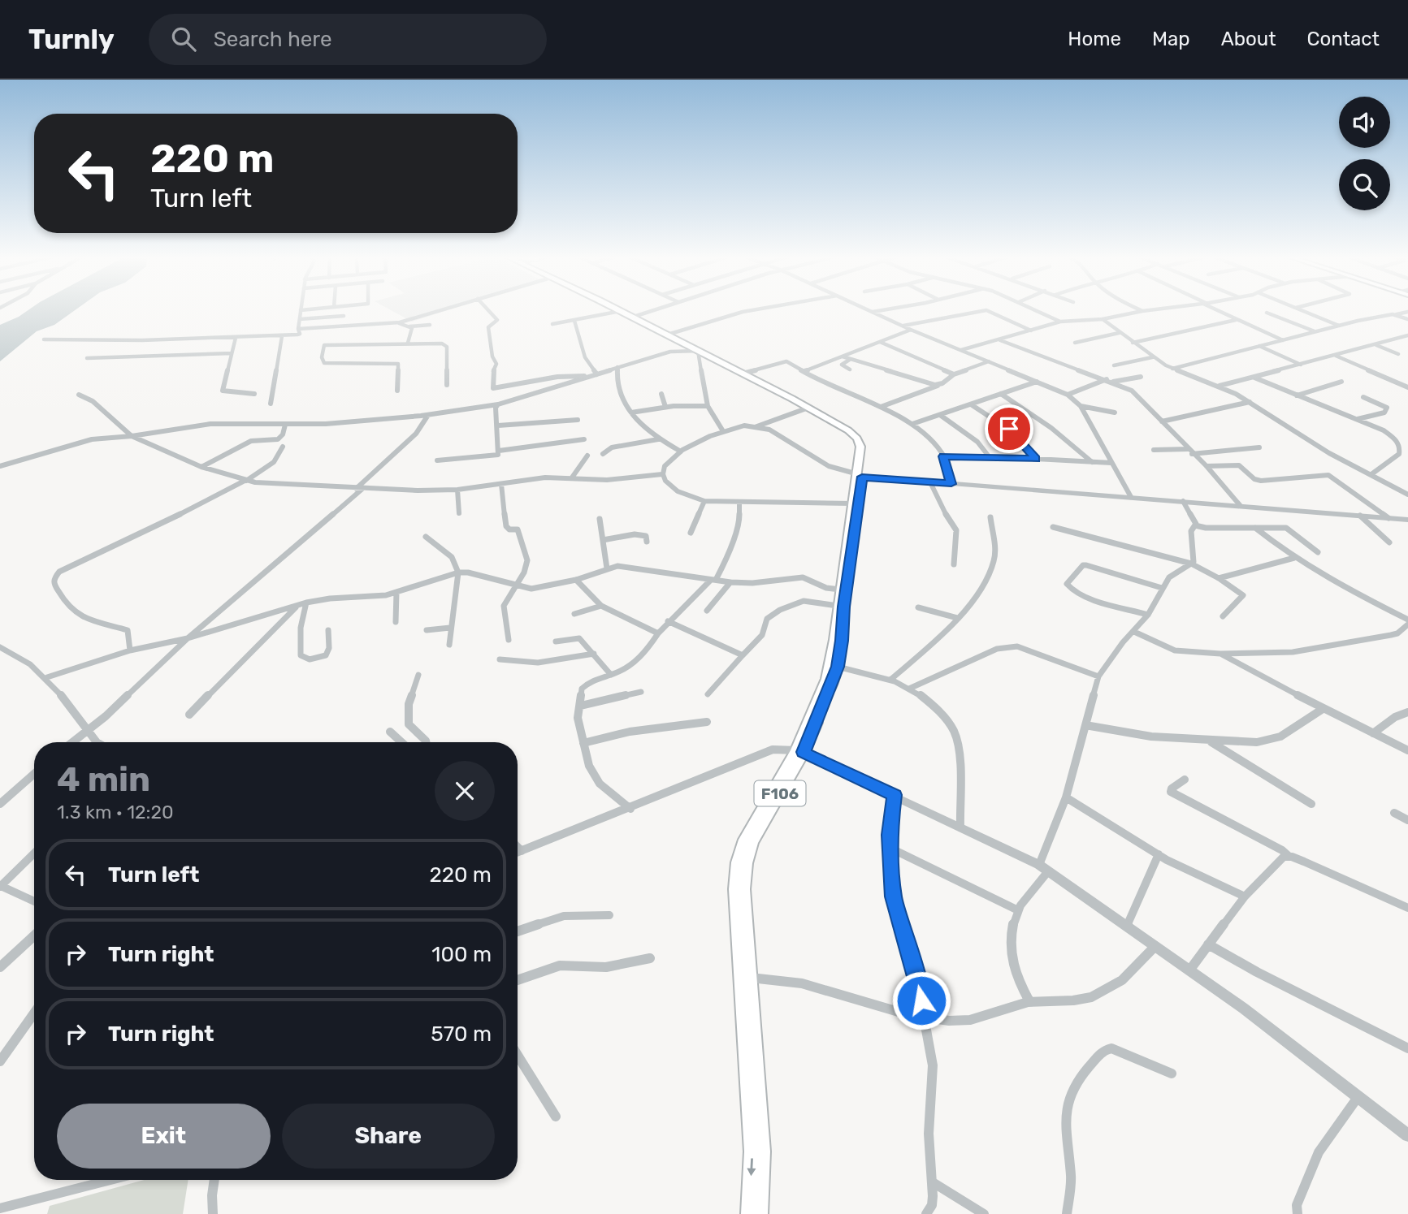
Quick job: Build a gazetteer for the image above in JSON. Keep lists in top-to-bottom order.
{
  "streets": {
    "main road": ["F106"]
  },
  "page": {
    "header": "Turnly",
    "search": "Search here",
    "nav": [
      "Home",
      "Map",
      "About",
      "Contact"
    ],
    "turn": ["220 m", "Turn left"],
    "heading": ["4 min", "1.3 km · 12:20"],
    "list": [
      {
        "name": "Turn left",
        "value": "220 m"
      },
      {
        "name": "Turn right",
        "value": "100 m"
      },
      {
        "name": "Turn right",
        "value": "570 m"
      }
    ],
    "buttons": ["Exit", "Share"]
  }
}
